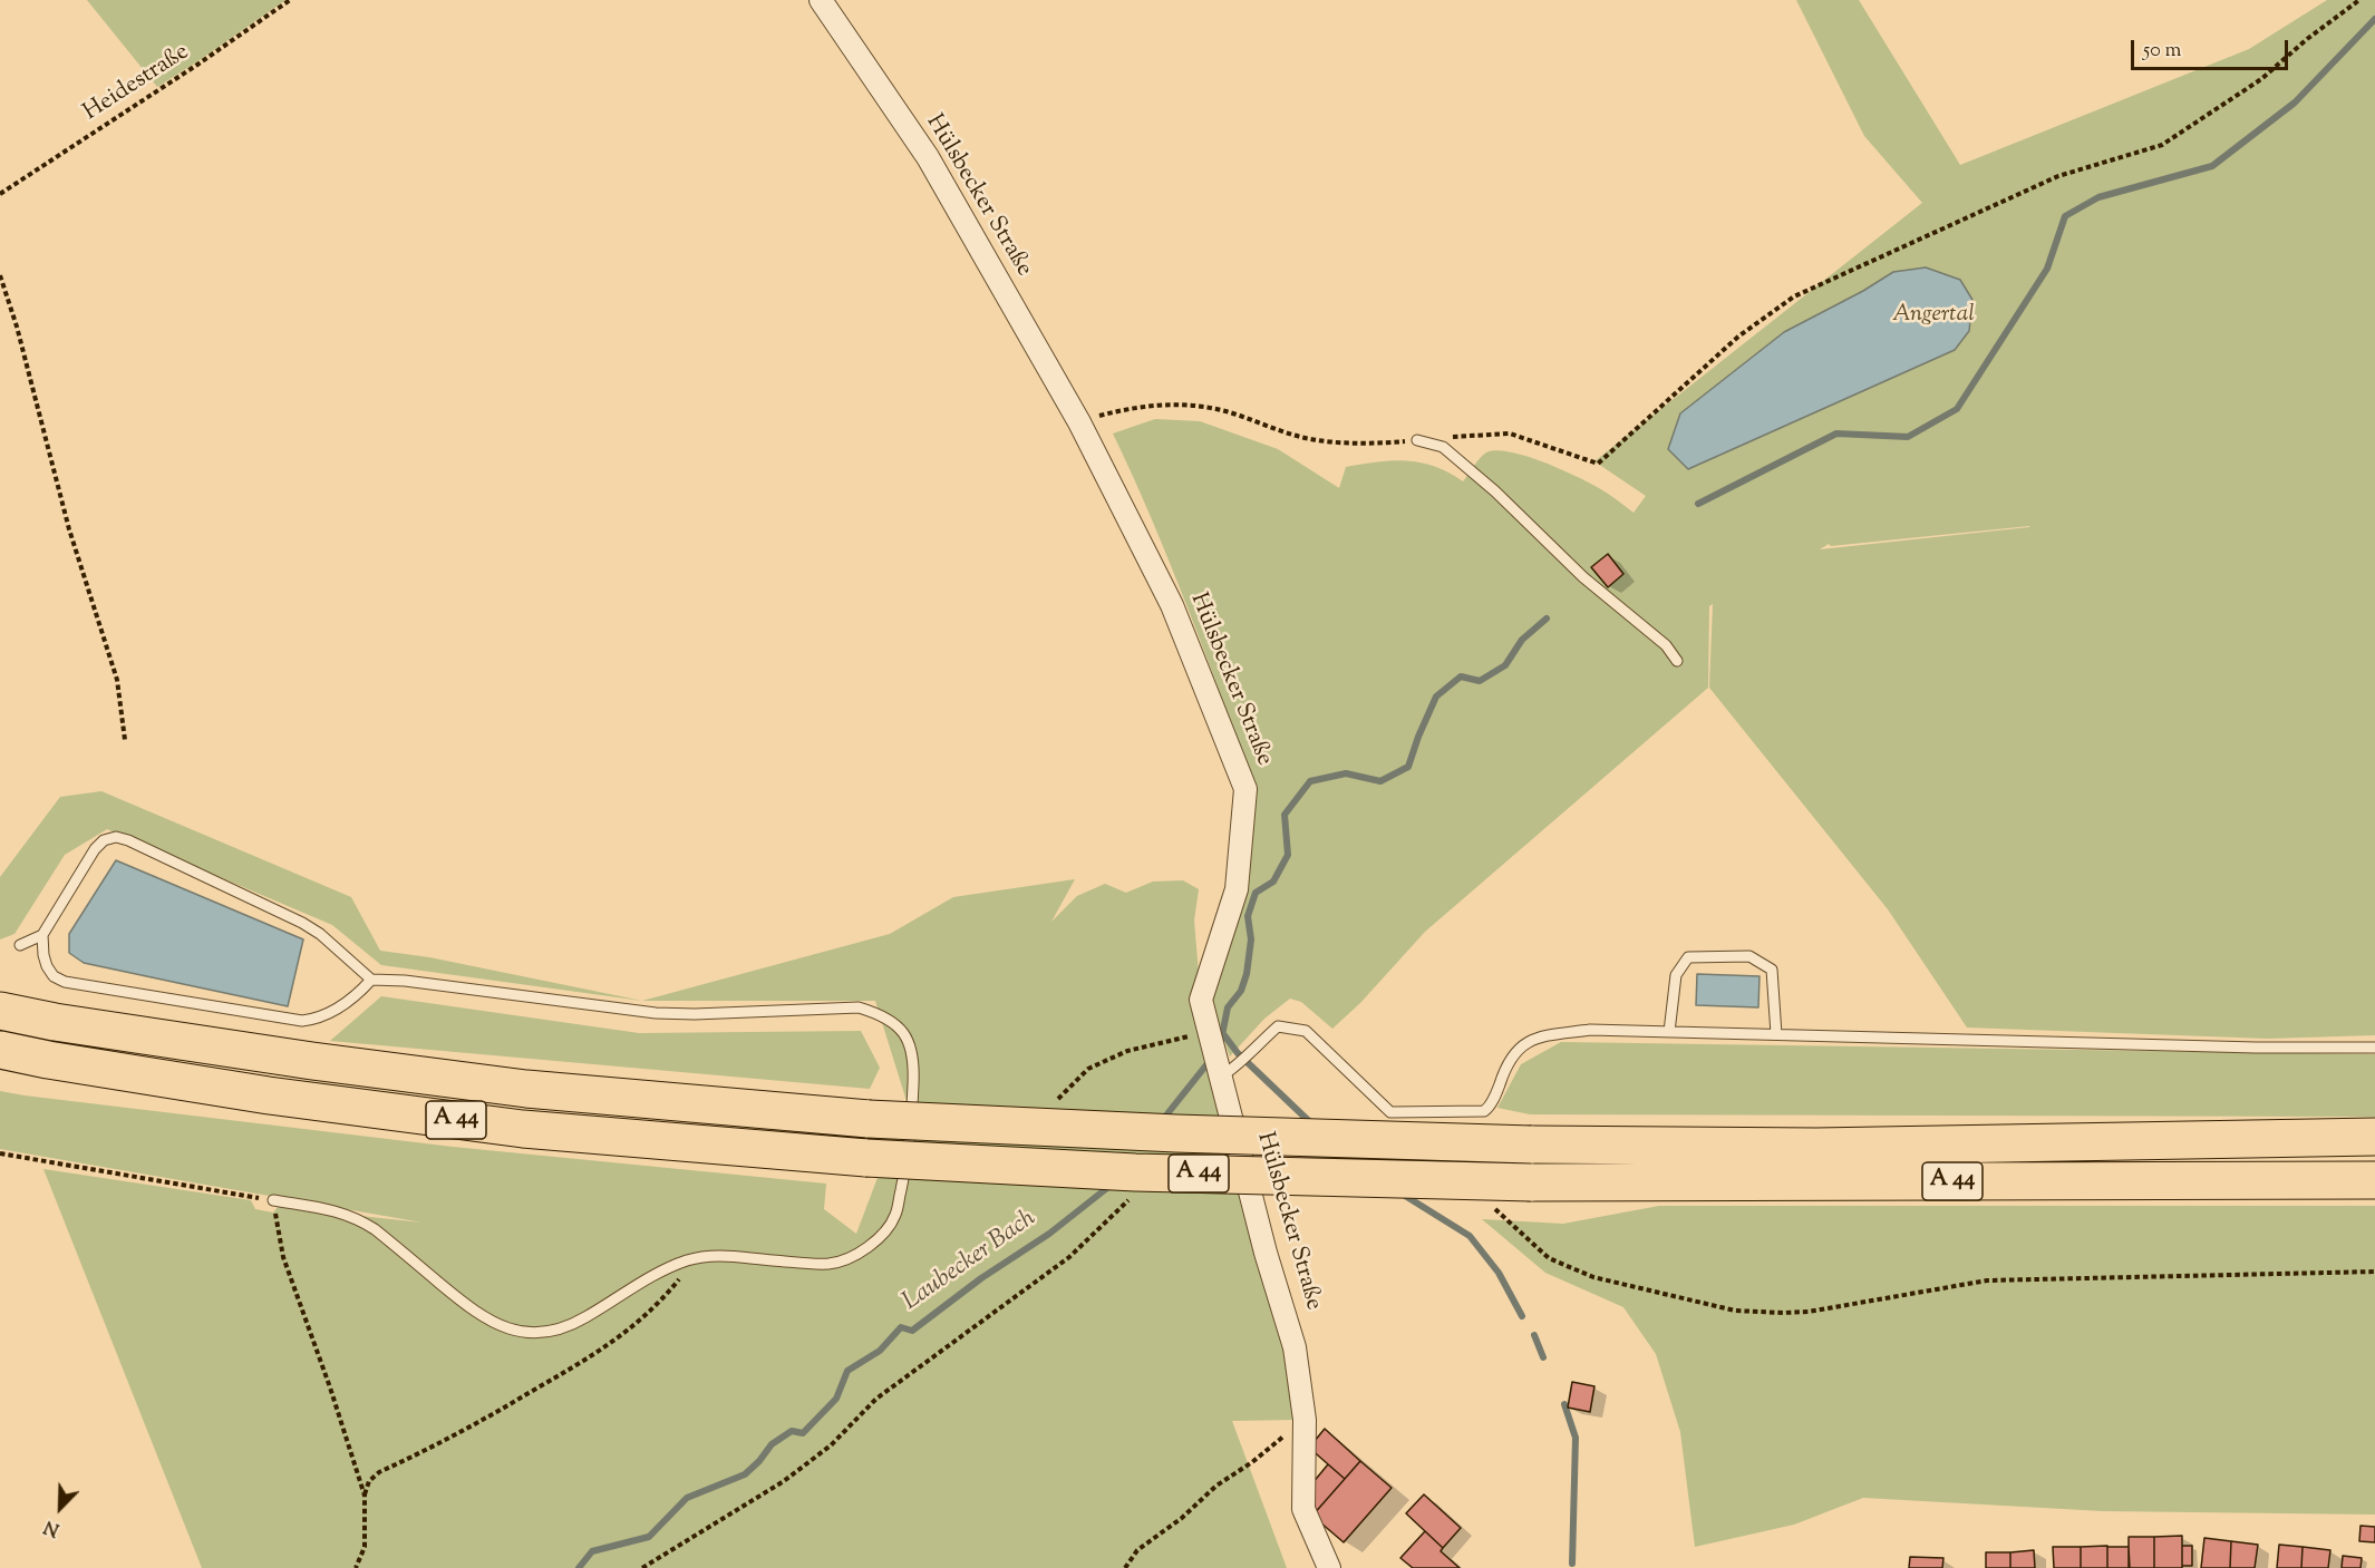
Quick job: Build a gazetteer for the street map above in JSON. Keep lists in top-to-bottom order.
{
  "streets": {
    "highway": ["A 44"],
    "street": ["Hülsbecker Straße"],
    "path": ["Heidestraße"]
  },
  "water": ["Laubecker Bach"],
  "parks": ["Angertal"],
  "scale_bar": "50 m",
  "north": "bottom left"
}
